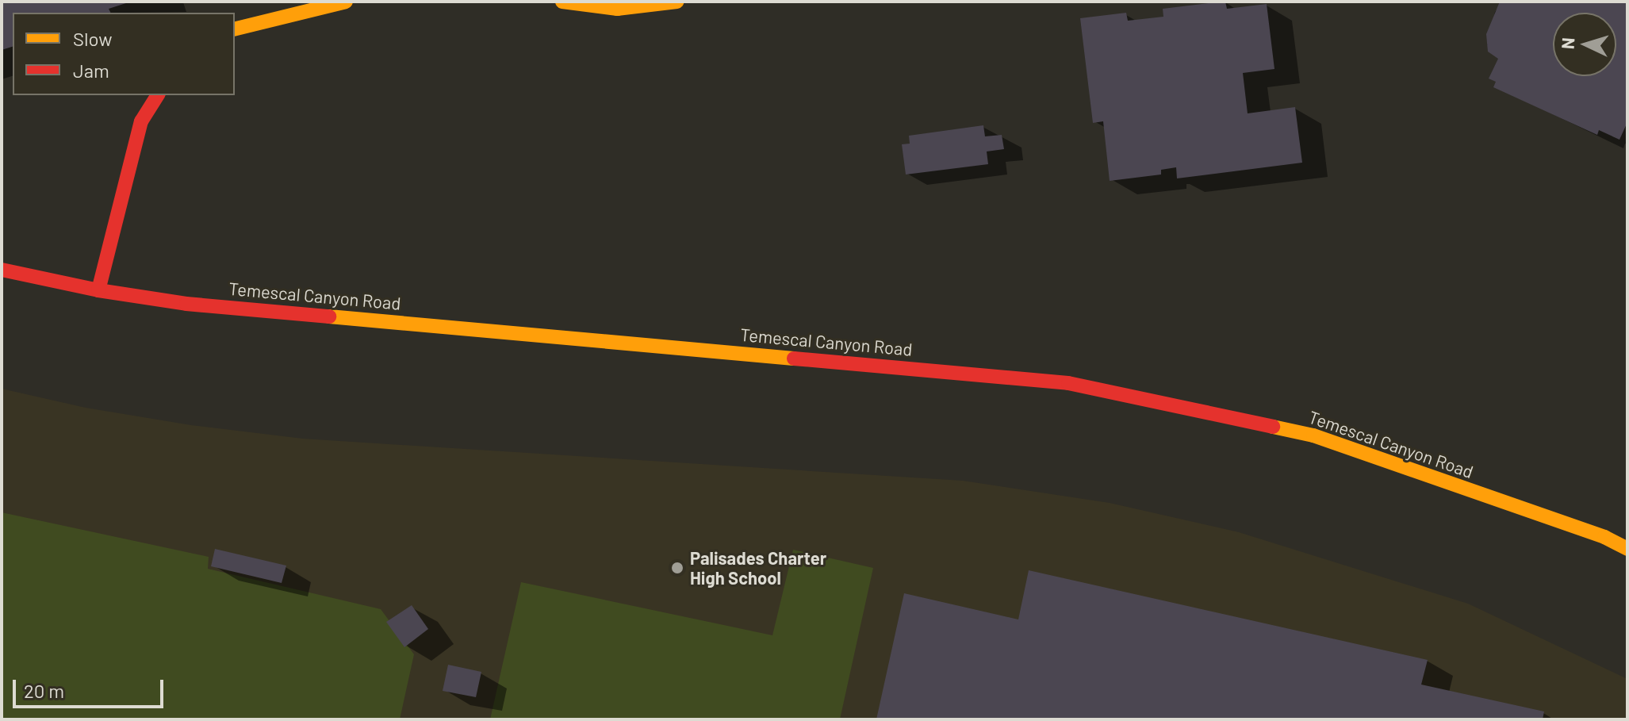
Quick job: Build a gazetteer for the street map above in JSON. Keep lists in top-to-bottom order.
{
  "streets": {
    "main road": ["Temescal Canyon Road"]
  },
  "places": ["Palisades Charter High School"],
  "legend": ["Slow", "Jam"],
  "scale_bar": "20 m",
  "north": "left"
}
